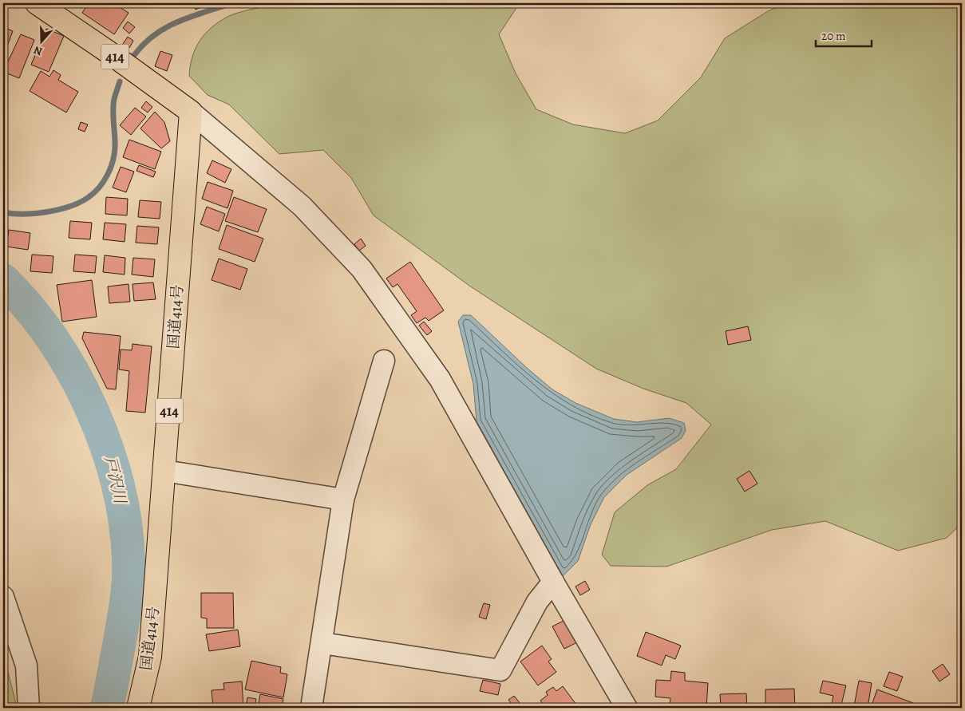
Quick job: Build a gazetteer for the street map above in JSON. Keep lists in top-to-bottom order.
{
  "streets": {
    "highway": ["414", "国道414号"]
  },
  "crossings": [
    ["414", "国道414号"]
  ],
  "water": ["戸沢川"],
  "scale_bar": "20 m",
  "north": "bottom"
}
